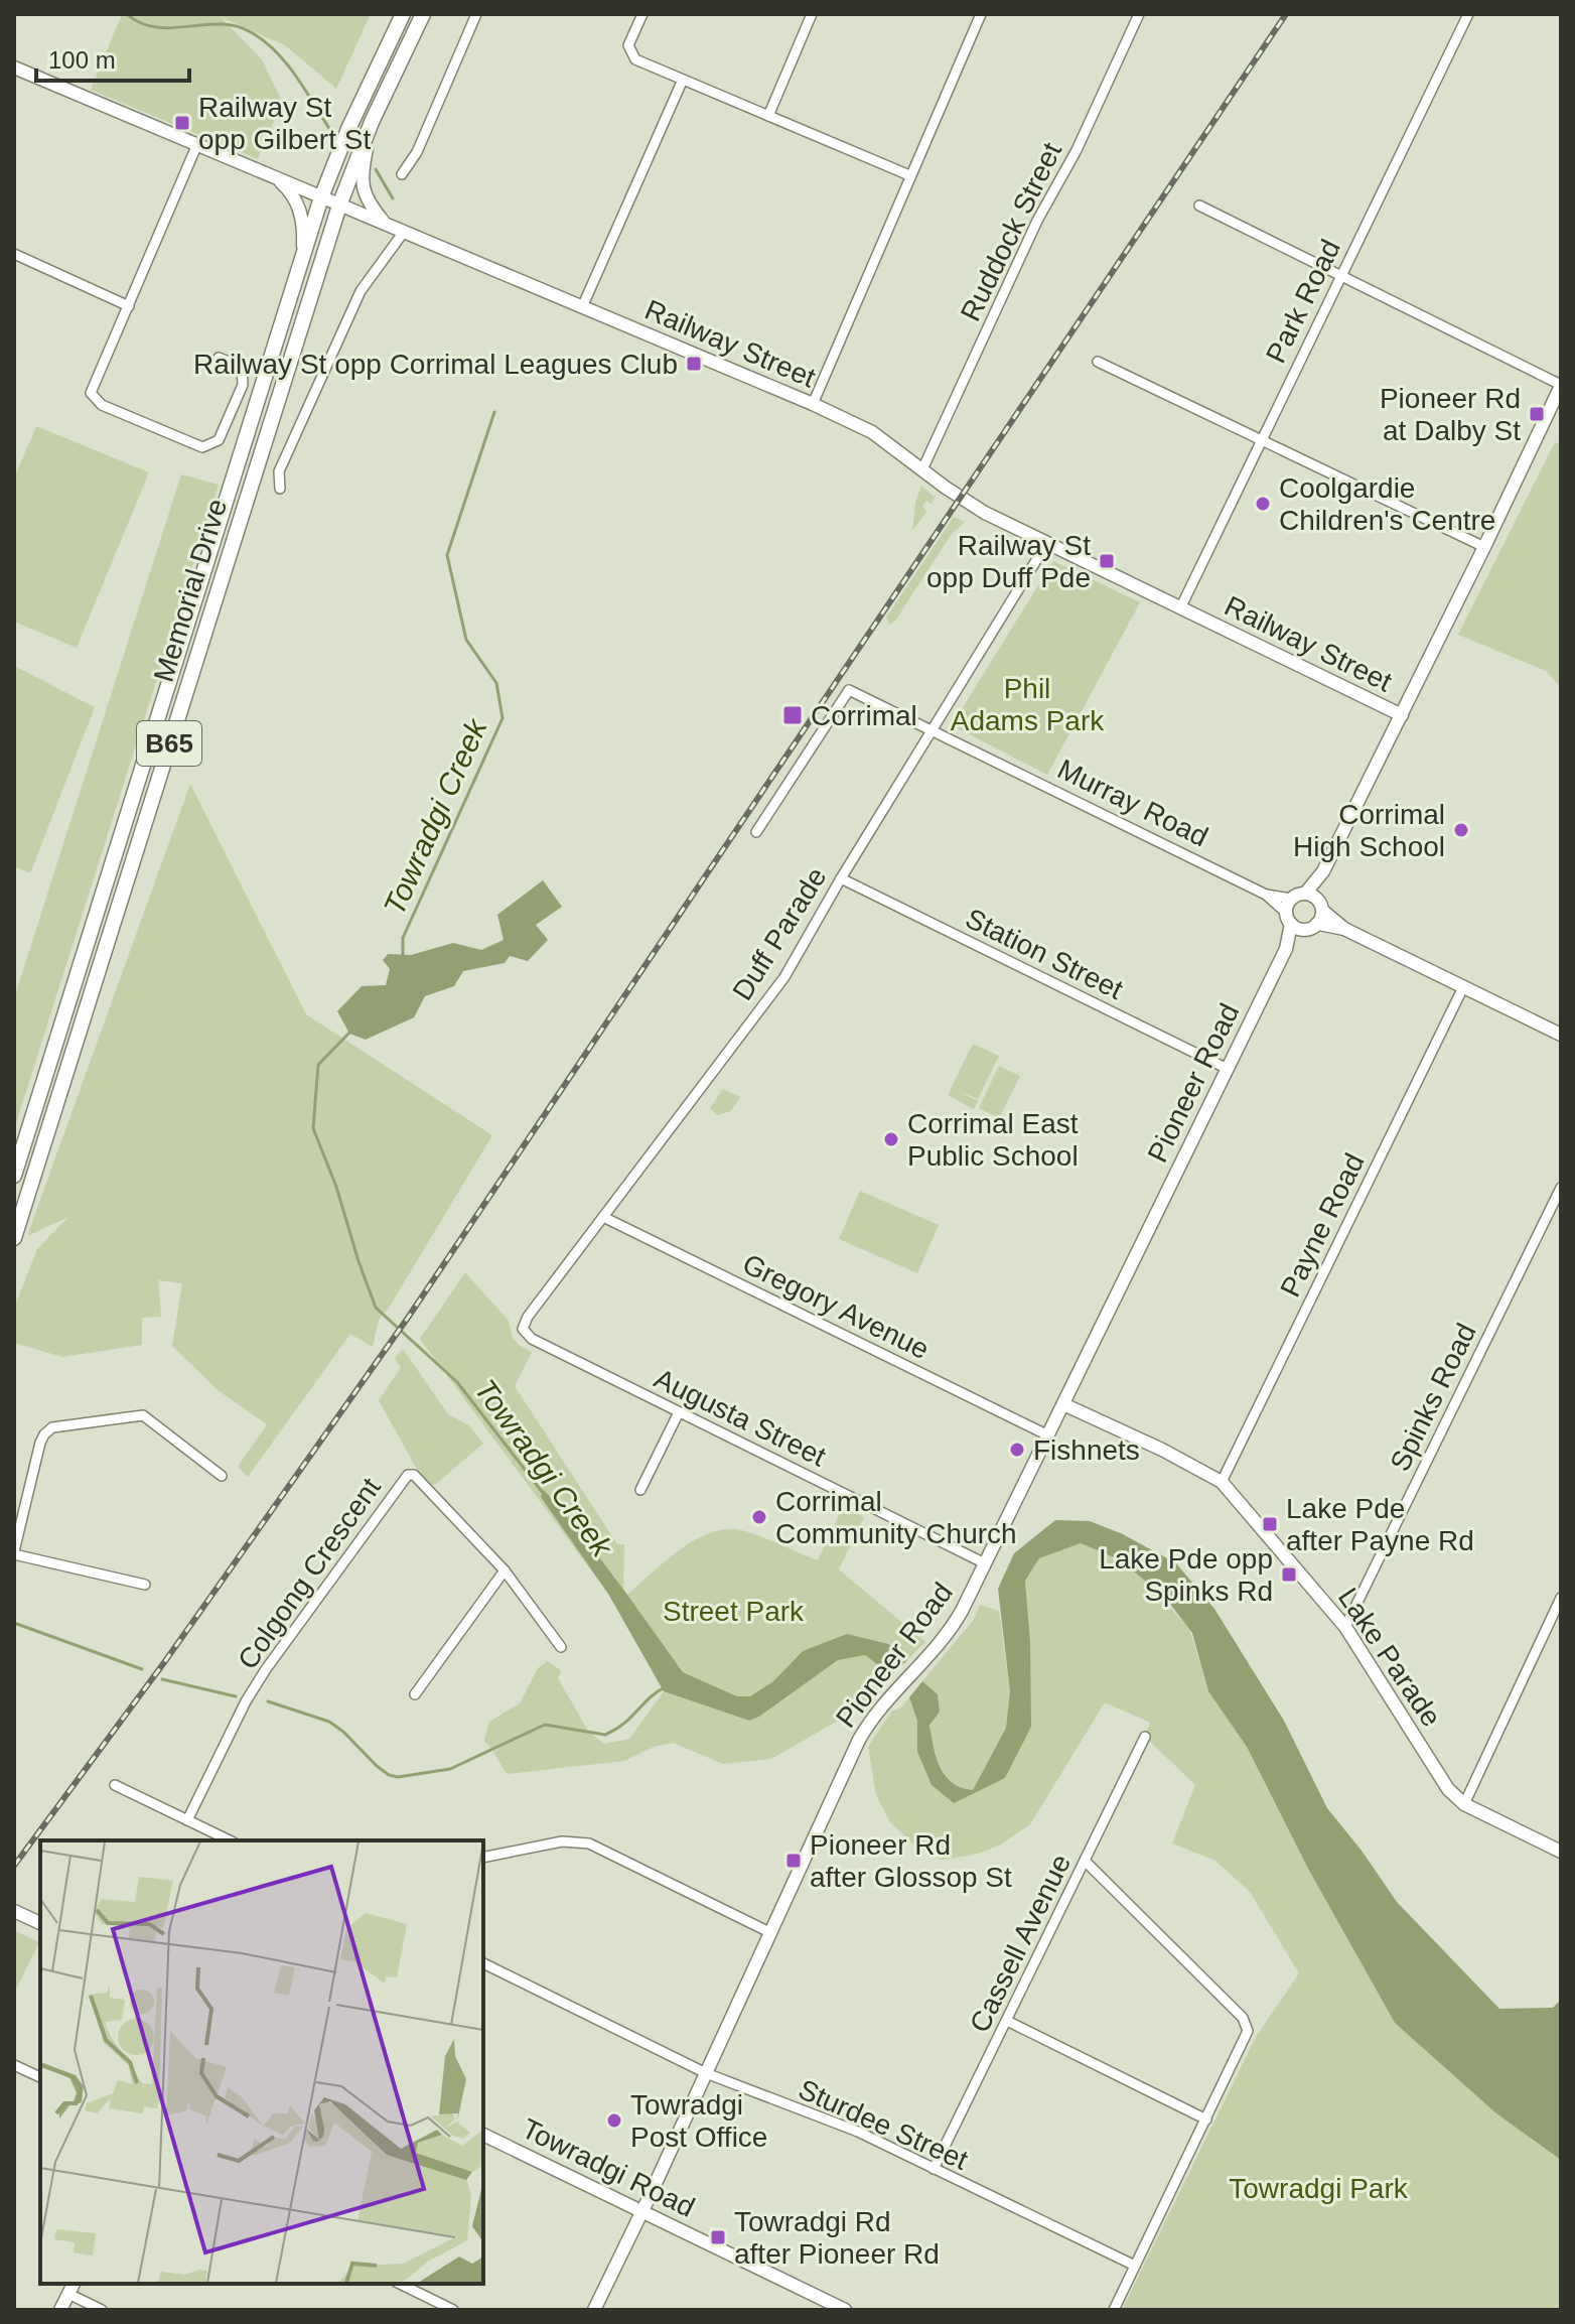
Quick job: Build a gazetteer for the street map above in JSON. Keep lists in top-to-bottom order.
{
  "streets": {
    "main road": [
      "Railway Street",
      "Memorial Drive",
      "B65",
      "Pioneer Road",
      "Lake Parade",
      "Towradgi Road"
    ],
    "street": [
      "Ruddock Street",
      "Park Road",
      "Murray Road",
      "Duff Parade",
      "Station Street",
      "Payne Road",
      "Gregory Avenue",
      "Spinks Road",
      "Augusta Street",
      "Colgong Crescent",
      "Cassell Avenue",
      "Sturdee Street"
    ]
  },
  "crossings": [
    ["Ruddock Street", "Railway Street"],
    ["Park Road", "Railway Street"],
    ["Railway Street", "Memorial Drive"],
    ["Railway Street", "Duff Parade"],
    ["Murray Road", "Duff Parade"],
    ["Murray Road", "Pioneer Road"],
    ["Duff Parade", "Station Street"],
    ["Duff Parade", "Gregory Avenue"],
    ["Duff Parade", "Augusta Street"],
    ["Station Street", "Pioneer Road"],
    ["Pioneer Road", "Gregory Avenue"],
    ["Pioneer Road", "Augusta Street"],
    ["Pioneer Road", "Lake Parade"],
    ["Pioneer Road", "Sturdee Street"],
    ["Pioneer Road", "Towradgi Road"],
    ["Payne Road", "Lake Parade"],
    ["Spinks Road", "Lake Parade"],
    ["Cassell Avenue", "Sturdee Street"]
  ],
  "water": ["Towradgi Creek"],
  "parks": ["Phil Adams Park", "Street Park", "Towradgi Park"],
  "places": {
    "transit": [
      "Railway St opp Gilbert St",
      "Railway St opp Corrimal Leagues Club",
      "Pioneer Rd at Dalby St",
      "Railway St opp Duff Pde",
      "Corrimal",
      "Lake Pde after Payne Rd",
      "Lake Pde opp Spinks Rd",
      "Pioneer Rd after Glossop St",
      "Towradgi Rd after Pioneer Rd"
    ],
    "other": [
      "Coolgardie Children's Centre",
      "Corrimal High School",
      "Corrimal East Public School",
      "Fishnets",
      "Corrimal Community Church",
      "Towradgi Post Office"
    ]
  },
  "scale_bar": "100 m"
}
